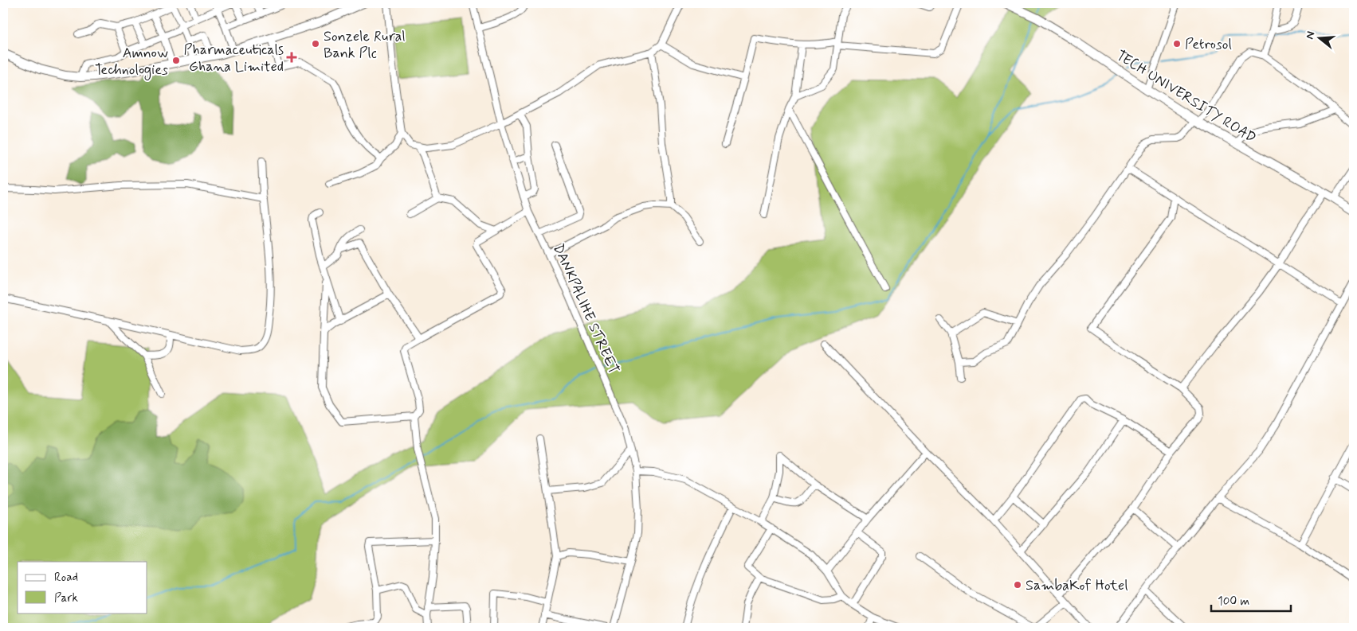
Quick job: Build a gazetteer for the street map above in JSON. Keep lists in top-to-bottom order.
{
  "streets": {
    "street": ["TECH UNIVERSITY ROAD", "DANKPALIHE STREET"]
  },
  "places": {
    "other": [
      "Sonzele Rural Bank Plc",
      "Petrosol",
      "Amnow Technologies",
      "SambaKof Hotel"
    ],
    "health": ["Pharmaceuticals Ghana Limited"]
  },
  "legend": ["Road", "Park"],
  "scale_bar": "100 m",
  "north": "left"
}
